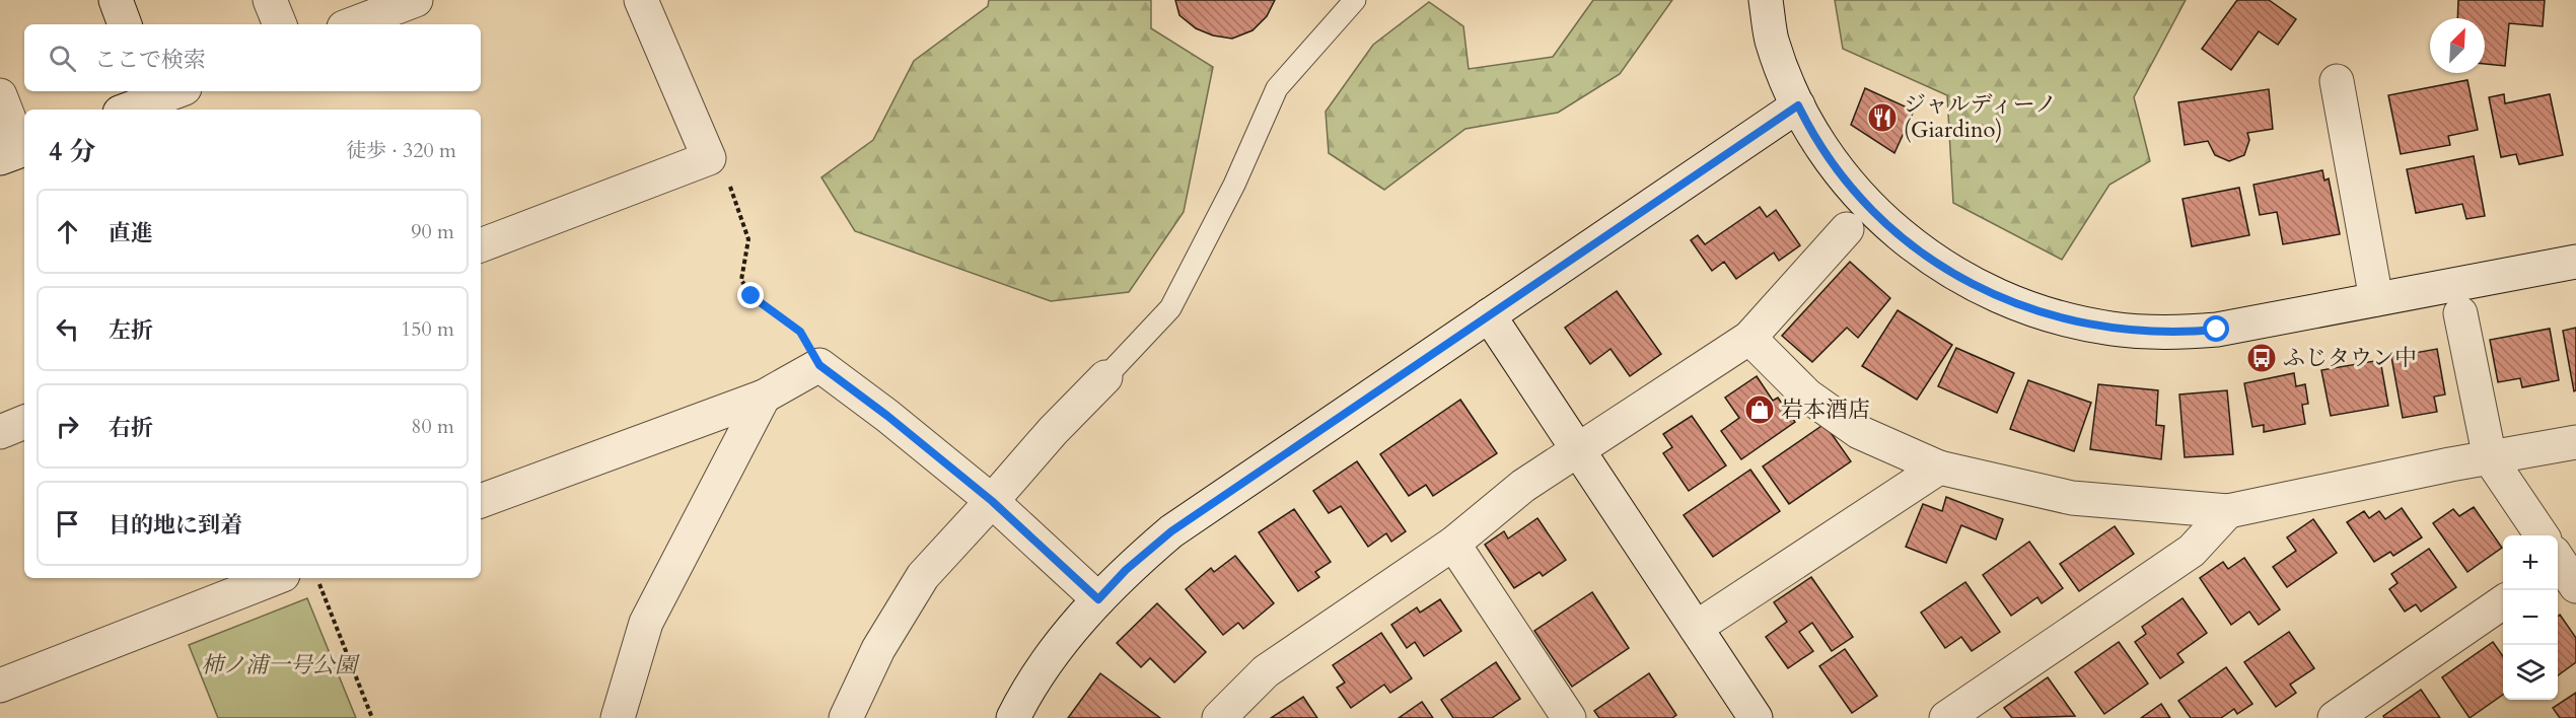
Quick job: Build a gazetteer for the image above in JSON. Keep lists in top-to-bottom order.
{
  "parks": ["柿ノ浦一号公園"],
  "places": {
    "restaurant": ["ジャルディーノ (Giardino)"],
    "bus stop": ["ふじタウン中"],
    "shop": ["岩本酒店"]
  },
  "north": "top right",
  "page": {
    "search": "ここで検索",
    "heading": ["4 分", "徒歩 · 320 m"],
    "list": [
      ["直進", "90 m"],
      ["左折", "150 m"],
      ["右折", "80 m"],
      "目的地に到着"
    ],
    "map_buttons": ["+", "−"]
  }
}
